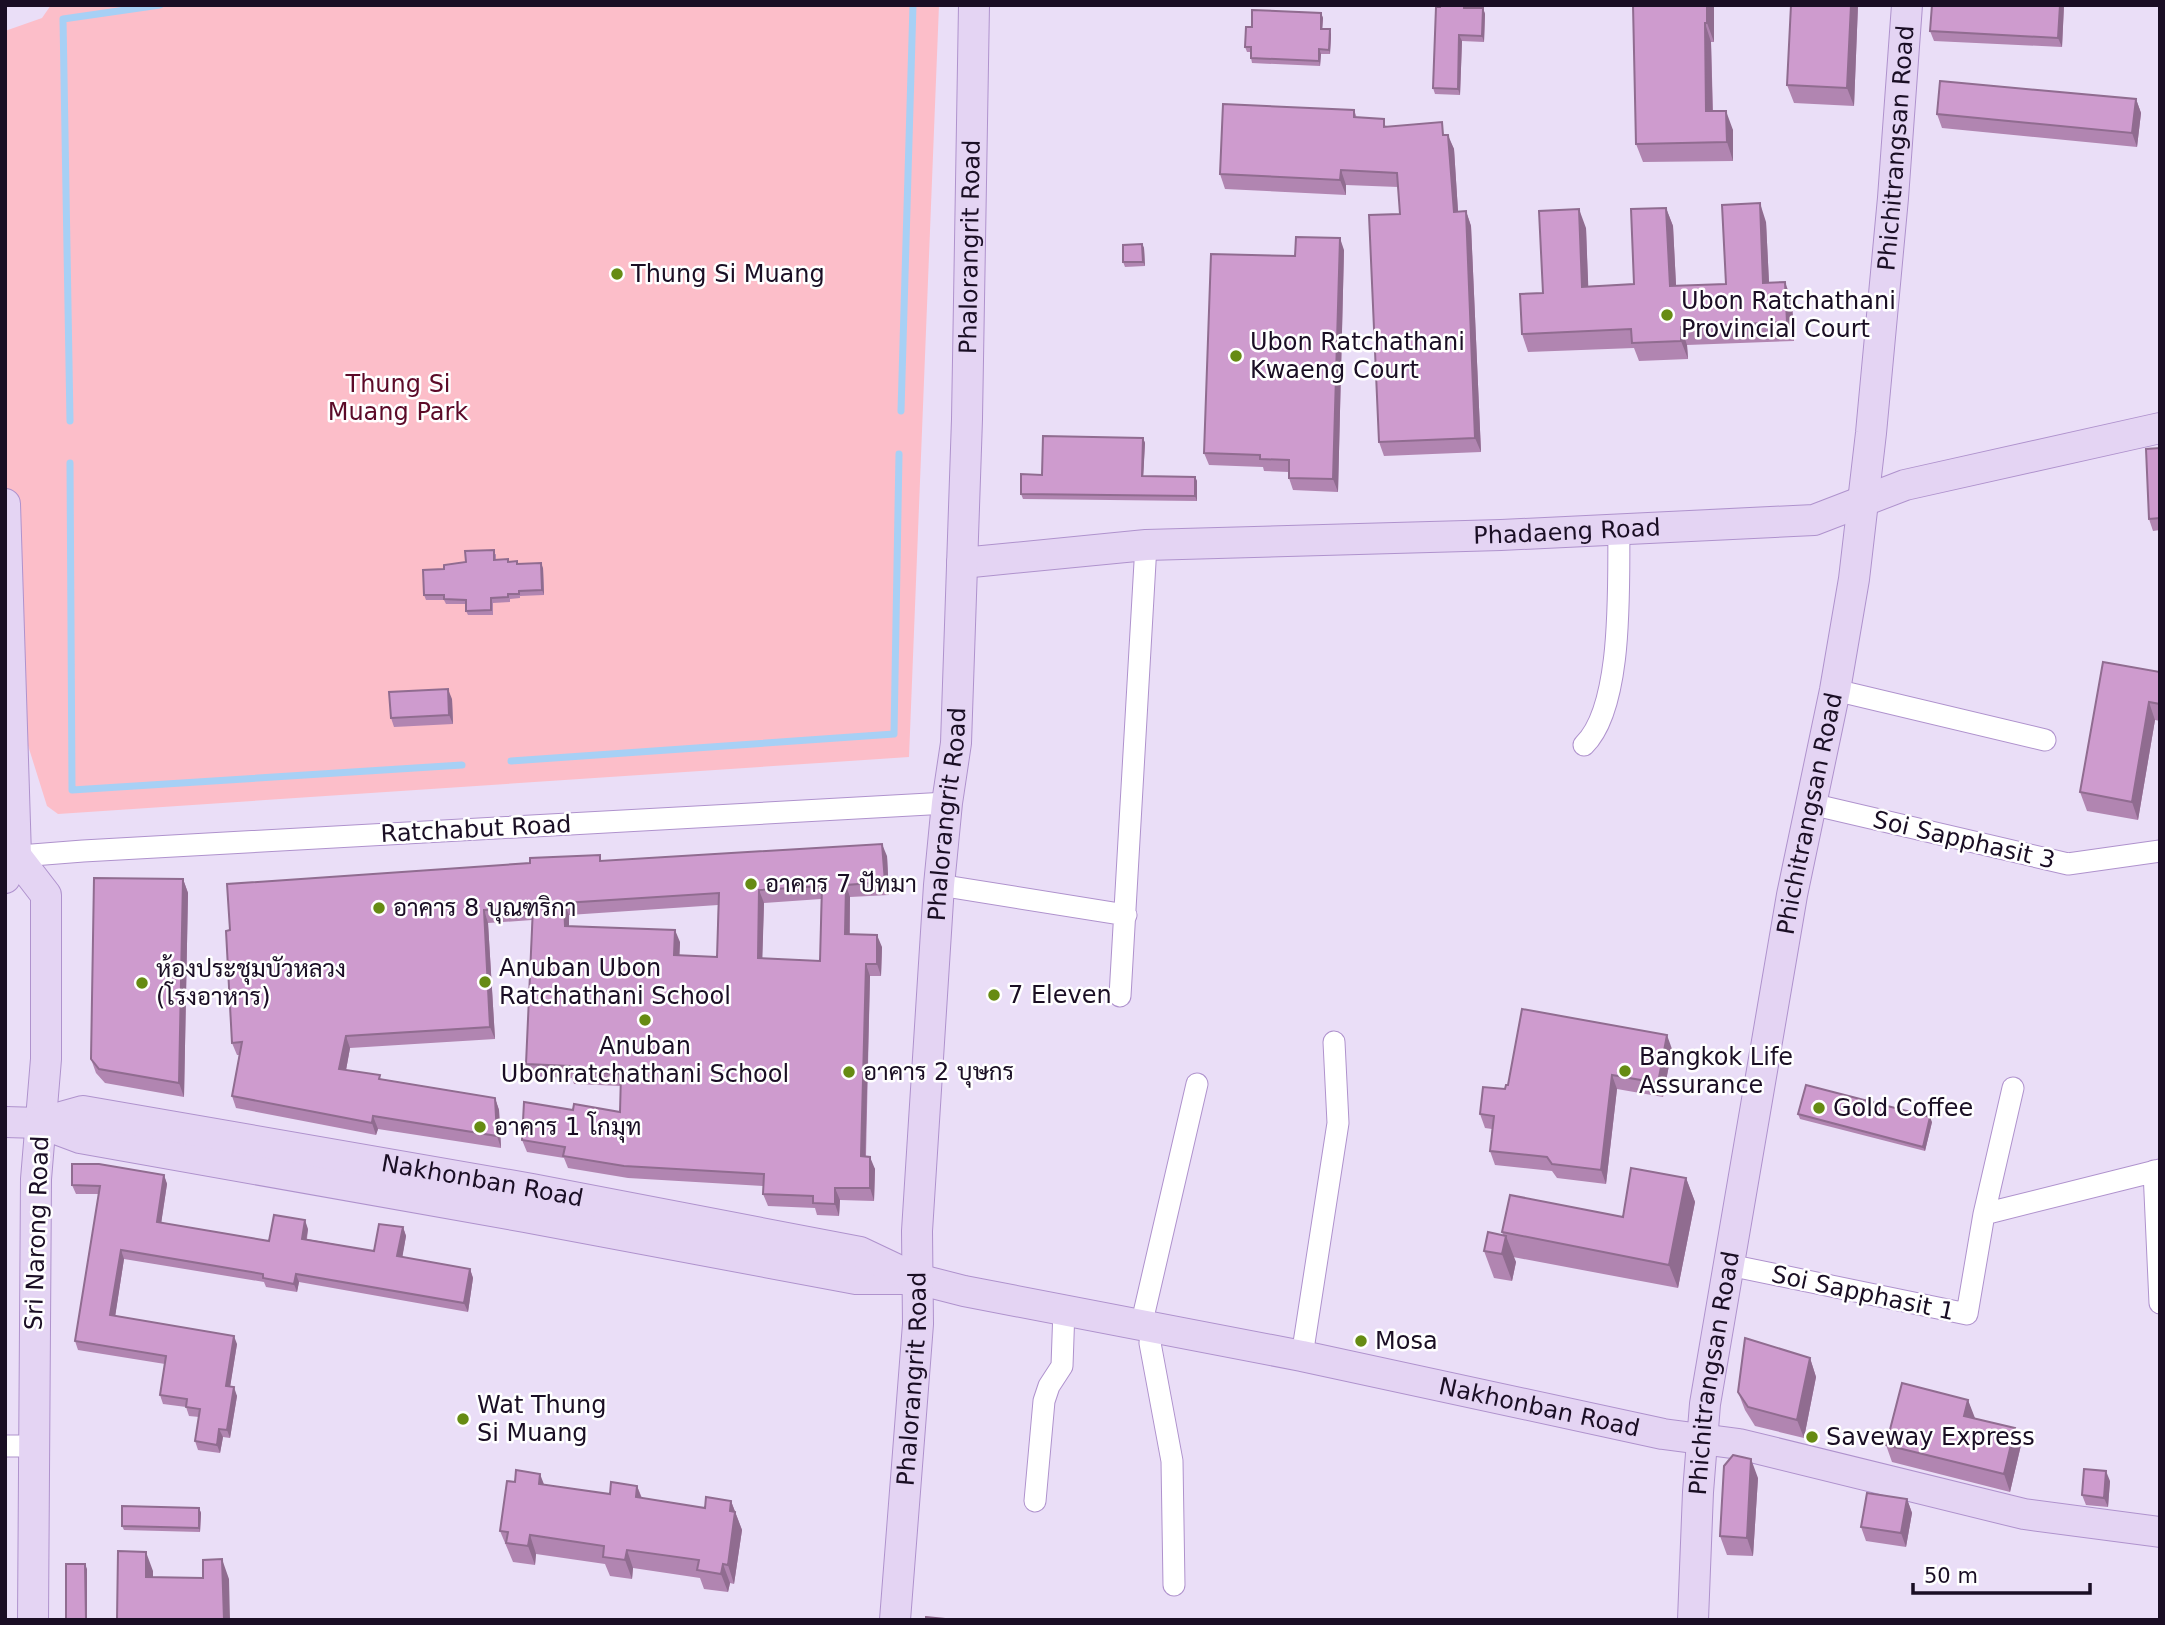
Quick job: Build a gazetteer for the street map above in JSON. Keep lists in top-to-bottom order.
{
  "streets": {
    "street": [
      "Phichitrangsan Road",
      "Phalorangrit Road",
      "Phadaeng Road",
      "Ratchabut Road",
      "Soi Sapphasit 3",
      "Nakhonban Road",
      "Sri Narong Road",
      "Soi Sapphasit 1"
    ]
  },
  "crossings": [
    ["Phichitrangsan Road", "Phadaeng Road"],
    ["Phichitrangsan Road", "Soi Sapphasit 3"],
    ["Phichitrangsan Road", "Nakhonban Road"],
    ["Phichitrangsan Road", "Soi Sapphasit 1"],
    ["Phalorangrit Road", "Phadaeng Road"],
    ["Phalorangrit Road", "Ratchabut Road"],
    ["Phalorangrit Road", "Nakhonban Road"],
    ["Ratchabut Road", "Sri Narong Road"],
    ["Nakhonban Road", "Sri Narong Road"]
  ],
  "parks": ["Thung Si Muang Park"],
  "places": [
    "Thung Si Muang",
    "Ubon Ratchathani Provincial Court",
    "Ubon Ratchathani Kwaeng Court",
    "อาคาร 7 ปัทมา",
    "อาคาร 8 บุณฑริกา",
    "Anuban Ubon Ratchathani School",
    "ห้องประชุมบัวหลวง (โรงอาหาร)",
    "7 Eleven",
    "Anuban Ubonratchathani School",
    "Bangkok Life Assurance",
    "อาคาร 2 บุษกร",
    "Gold Coffee",
    "อาคาร 1 โกมุท",
    "Mosa",
    "Wat Thung Si Muang",
    "Saveway Express"
  ],
  "scale_bar": "50 m"
}
